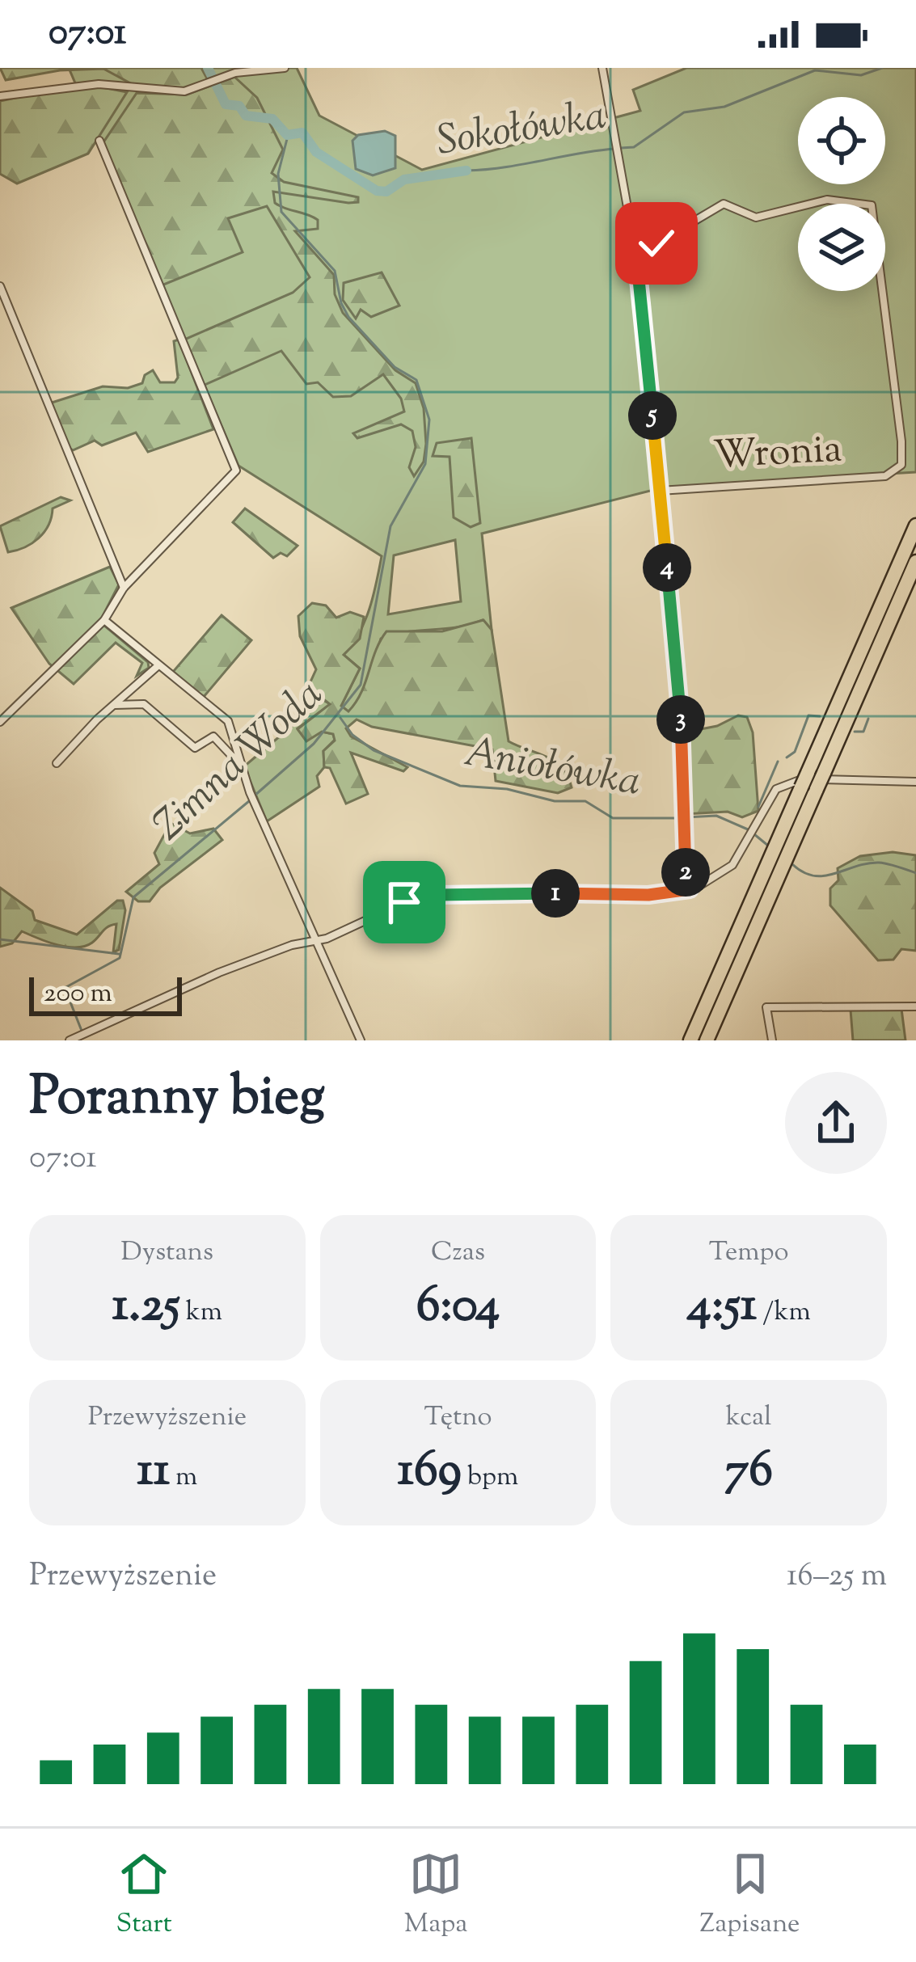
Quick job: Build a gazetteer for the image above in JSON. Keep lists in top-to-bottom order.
{
  "streets": {
    "street": ["Wronia"]
  },
  "water": ["Sokołówka", "Zimna Woda", "Aniołówka"],
  "scale_bar": "200 m",
  "page": {
    "status": "07:01",
    "pins": [
      "5",
      "4",
      "3",
      "2",
      "1"
    ],
    "scale": "200 m",
    "heading": ["Poranny bieg", "07:01"],
    "stats": [
      ["Dystans", "1.25 km"],
      ["Czas", "6:04"],
      ["Tempo", "4:51 /km"],
      ["Przewyższenie", "11 m"],
      ["Tętno", "169 bpm"],
      ["kcal", "76"]
    ],
    "chart": ["Przewyższenie", "16–25 m"],
    "tabs": ["Start", "Mapa", "Zapisane"]
  }
}
